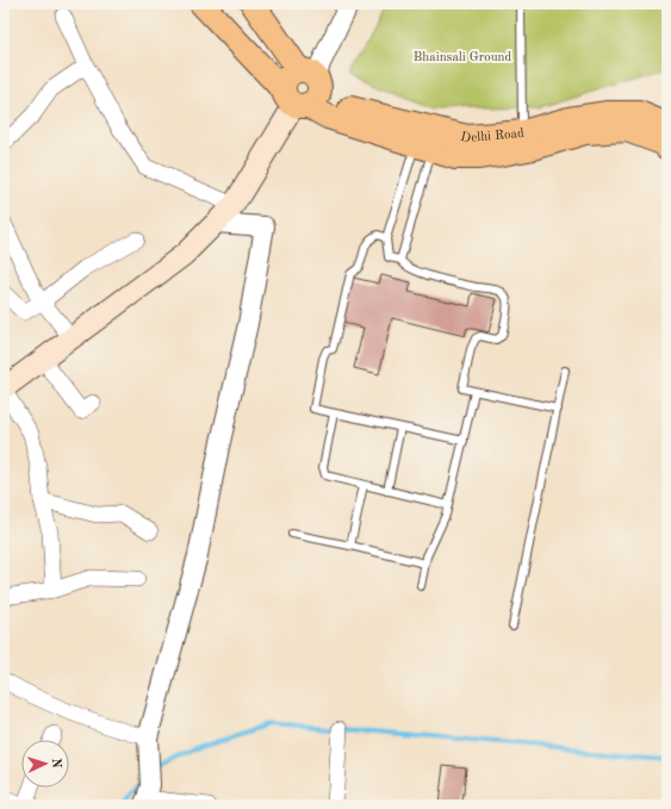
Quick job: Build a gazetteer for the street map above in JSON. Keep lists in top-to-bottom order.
{
  "streets": {
    "main road": ["Delhi Road"]
  },
  "parks": ["Bhainsali Ground"],
  "north": "right"
}
